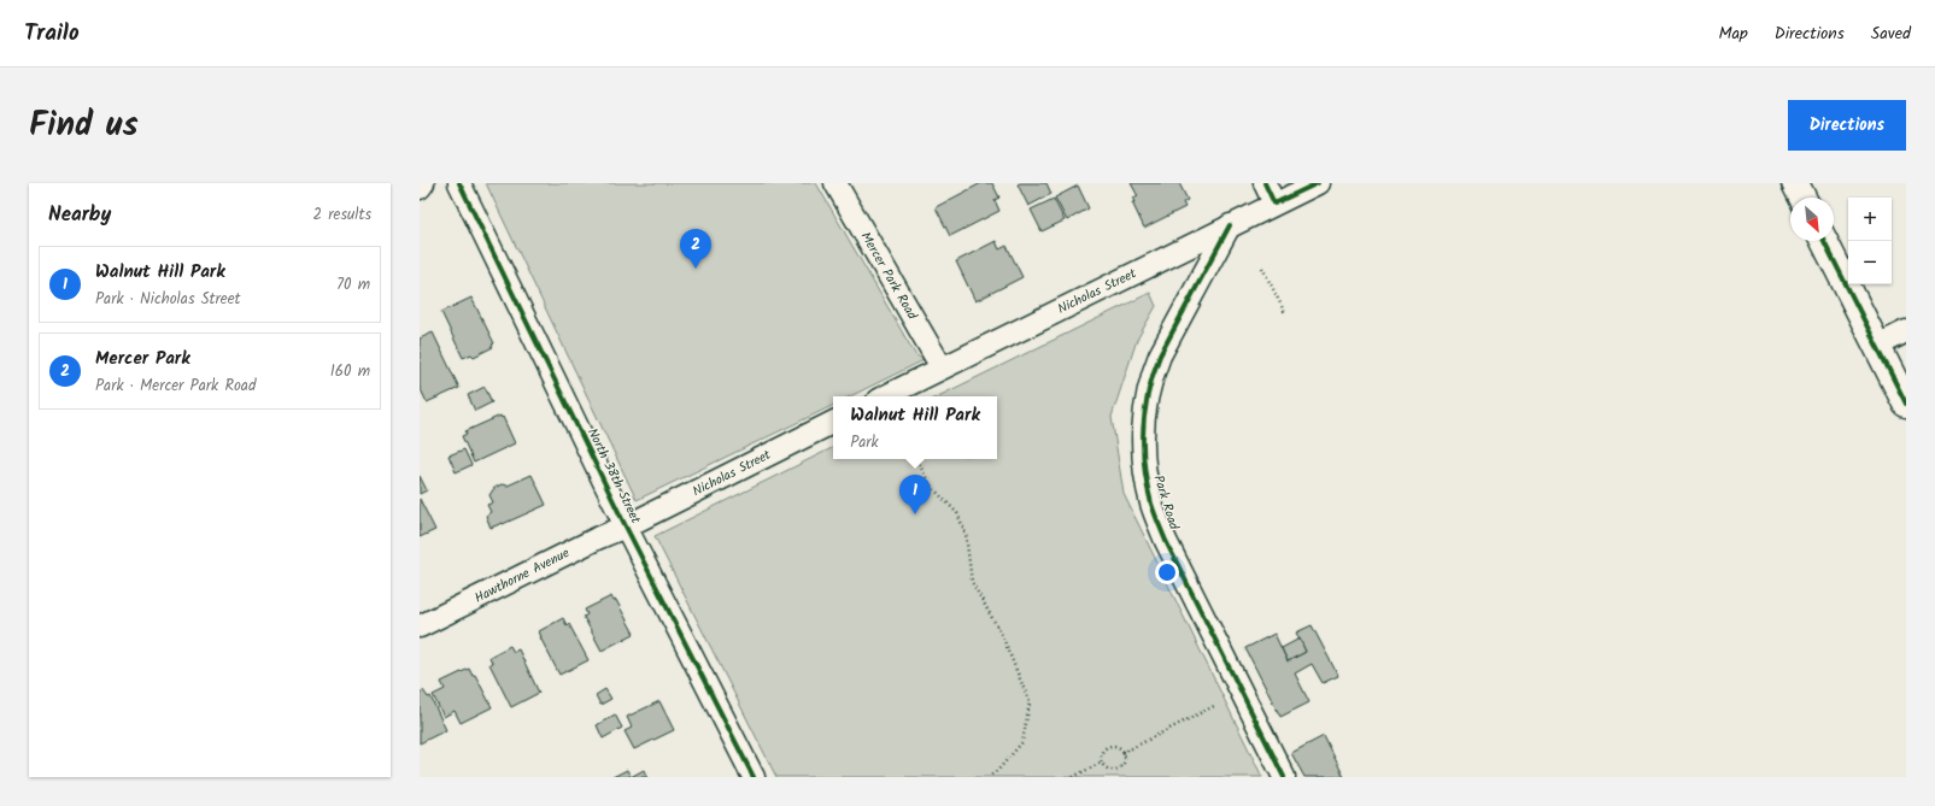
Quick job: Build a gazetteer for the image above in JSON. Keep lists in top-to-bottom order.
{
  "streets": {
    "street": [
      "Mercer Park Road",
      "Nicholas Street",
      "North 38th Street",
      "Park Road",
      "Hawthorne Avenue"
    ]
  },
  "crossings": [
    ["Mercer Park Road", "Nicholas Street"],
    ["Nicholas Street", "North 38th Street"],
    ["Nicholas Street", "Park Road"],
    ["Nicholas Street", "Hawthorne Avenue"],
    ["North 38th Street", "Hawthorne Avenue"]
  ],
  "north": "bottom right",
  "page": {
    "header": "Trailo",
    "nav": ["Map", "Directions", "Saved"],
    "title": "Find us",
    "buttons": "Directions",
    "heading": ["Nearby", "2 results"],
    "map_buttons": ["+", "−"],
    "pins": ["2", "1"],
    "list": [
      {
        "mark": "1",
        "name": "Walnut Hill Park",
        "note": "Park · Nicholas Street",
        "value": "70 m"
      },
      {
        "mark": "2",
        "name": "Mercer Park",
        "note": "Park · Mercer Park Road",
        "value": "160 m"
      }
    ],
    "popup": ["Walnut Hill Park", "Park"]
  }
}
